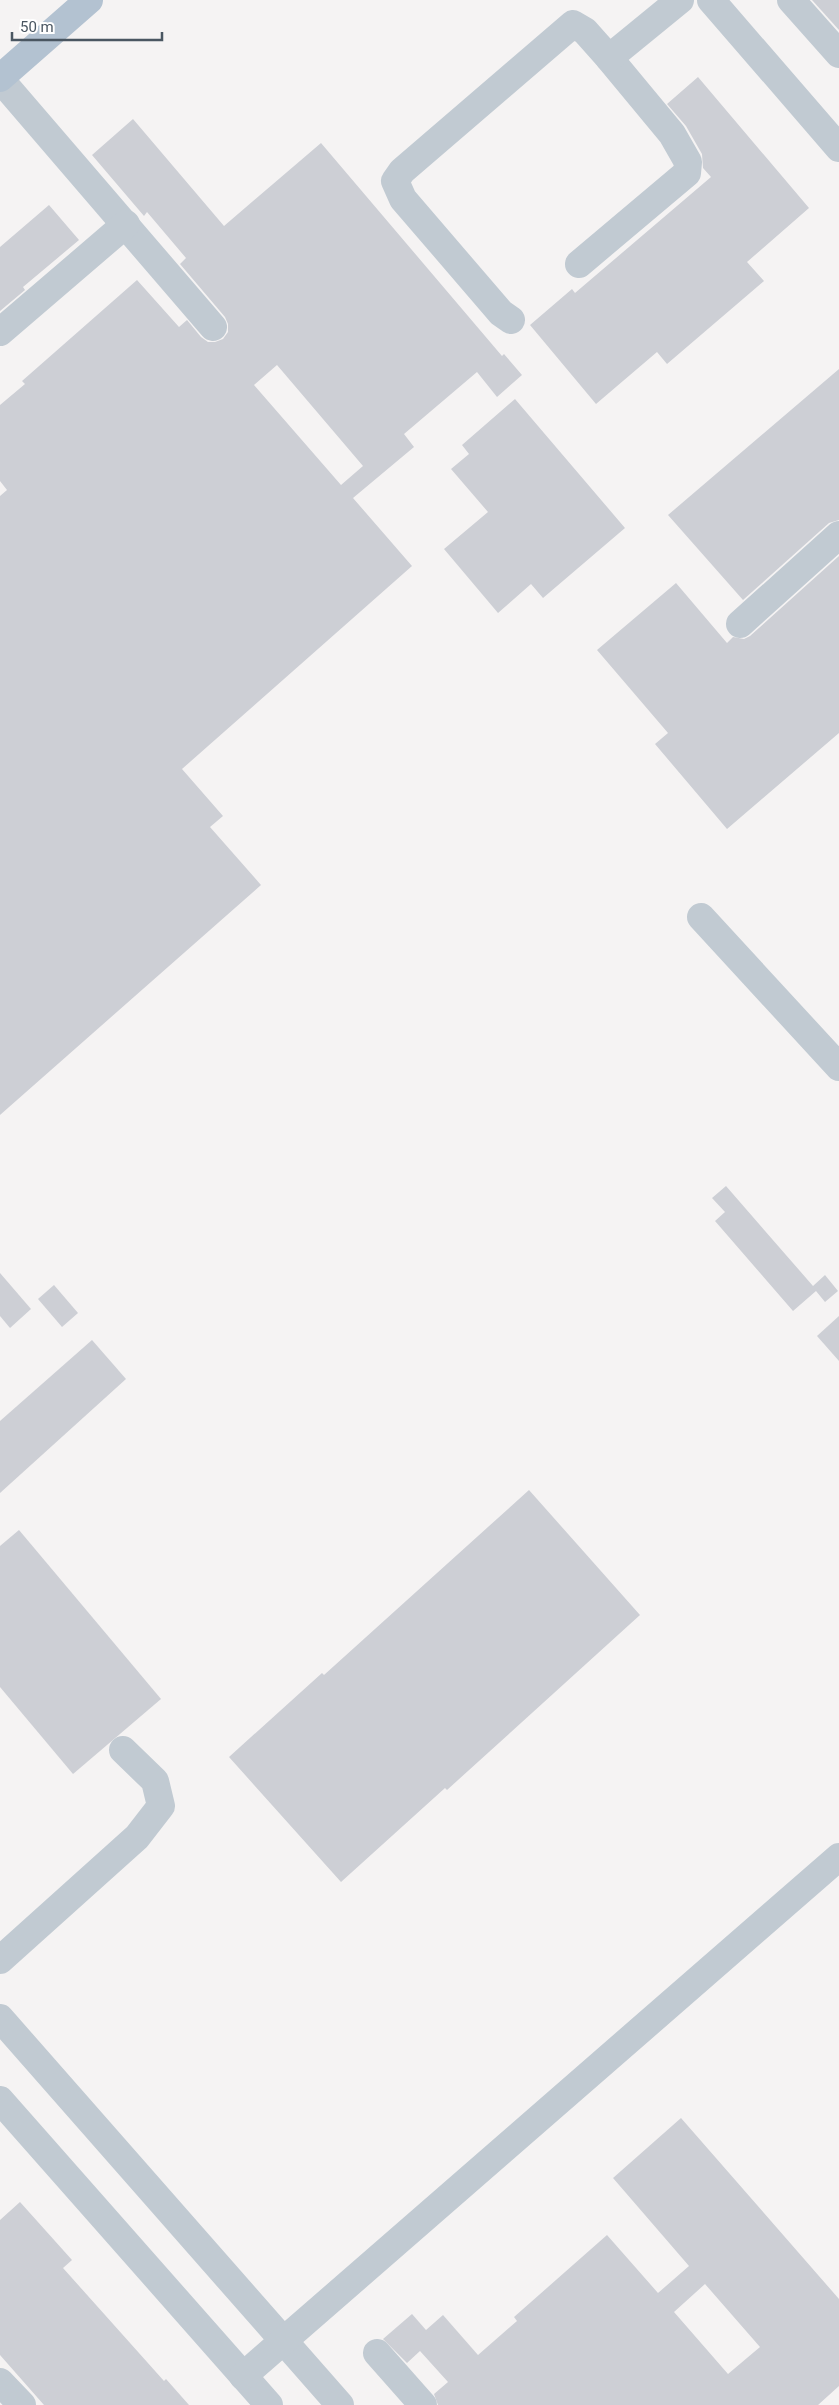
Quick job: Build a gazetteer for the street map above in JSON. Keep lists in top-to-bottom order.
{
  "scale_bar": "50 m"
}
